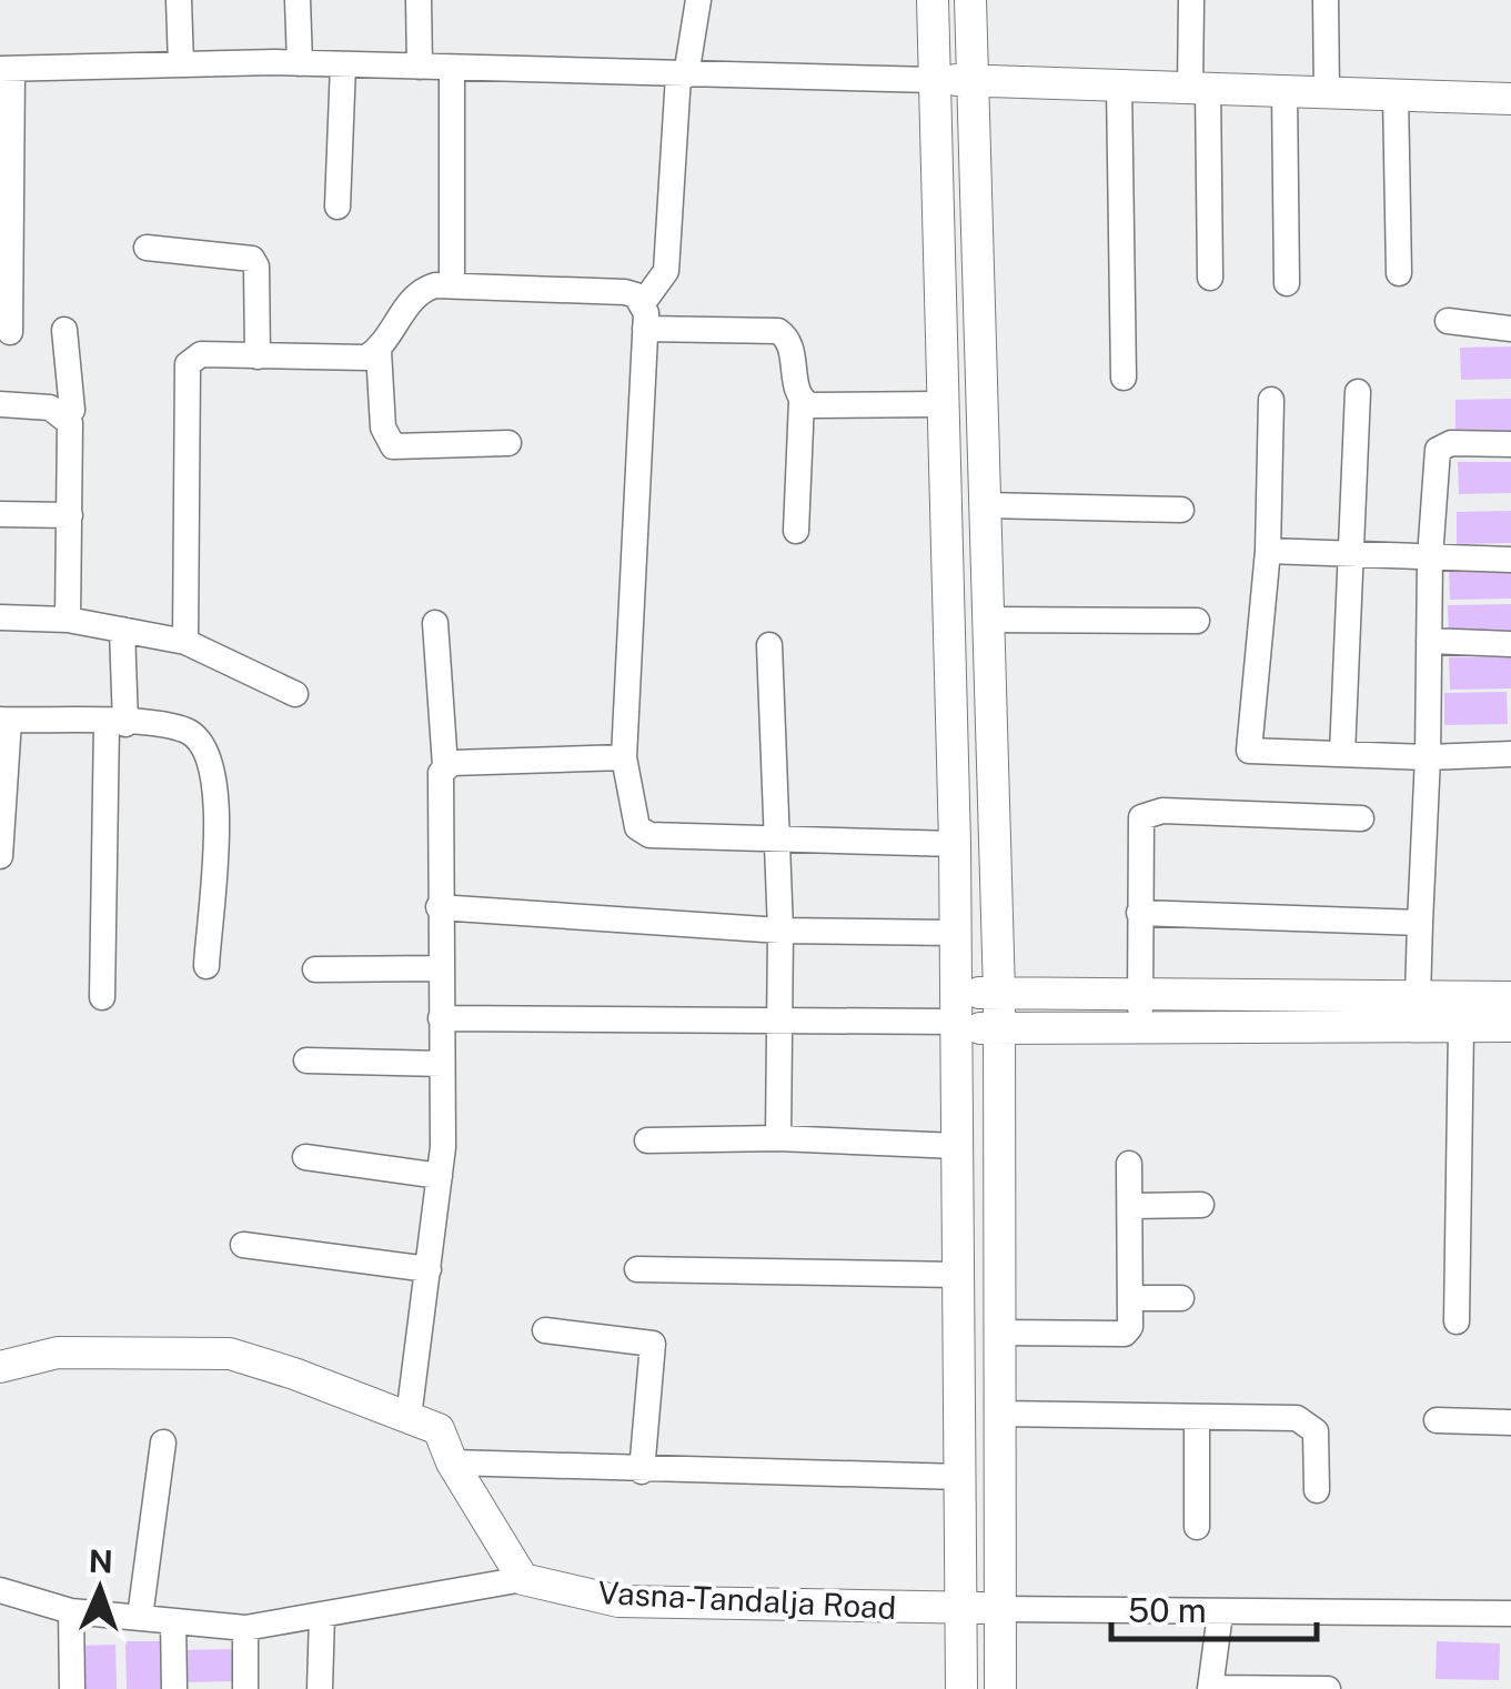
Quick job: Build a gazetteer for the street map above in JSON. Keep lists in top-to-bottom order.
{
  "streets": {
    "street": ["Vasna-Tandalja Road"]
  },
  "scale_bar": "50 m",
  "north": "top"
}
